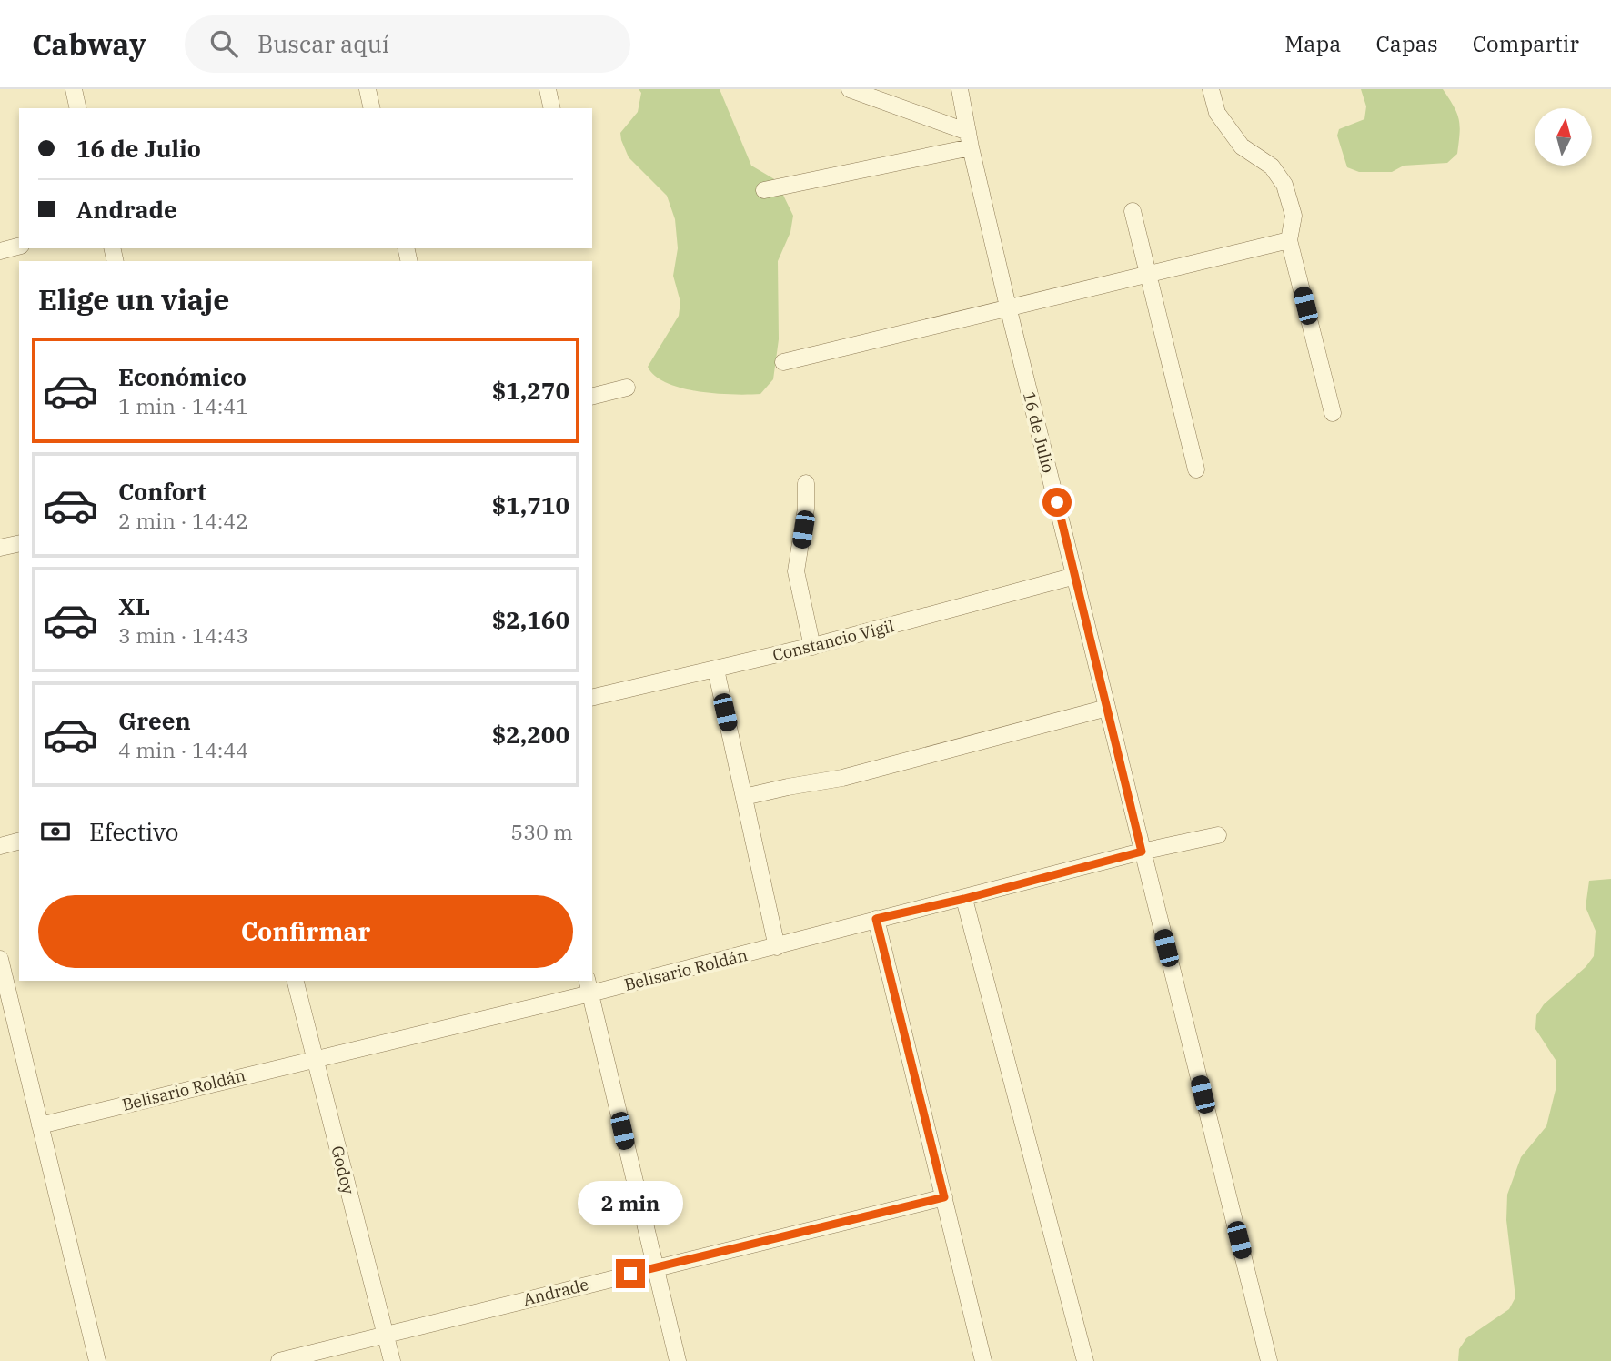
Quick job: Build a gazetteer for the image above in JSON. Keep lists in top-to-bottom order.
{
  "streets": {
    "street": [
      "16 de Julio",
      "Constancio Vigil",
      "Belisario Roldán",
      "Godoy",
      "Andrade"
    ]
  },
  "crossings": [
    ["16 de Julio", "Constancio Vigil"],
    ["16 de Julio", "Belisario Roldán"],
    ["Belisario Roldán", "Godoy"],
    ["Godoy", "Andrade"]
  ],
  "north": "top",
  "page": {
    "header": "Cabway",
    "search": "Buscar aquí",
    "nav": ["Mapa", "Capas", "Compartir"],
    "banner": ["16 de Julio", "Andrade"],
    "heading": "Elige un viaje",
    "list": [
      {
        "name": "Económico",
        "note": "1 min · 14:41",
        "value": "$1,270"
      },
      {
        "name": "Confort",
        "note": "2 min · 14:42",
        "value": "$1,710"
      },
      {
        "name": "XL",
        "note": "3 min · 14:43",
        "value": "$2,160"
      },
      {
        "name": "Green",
        "note": "4 min · 14:44",
        "value": "$2,200"
      }
    ],
    "pay": ["Efectivo", "530 m"],
    "buttons": "Confirmar",
    "bubble": "2 min"
  }
}
